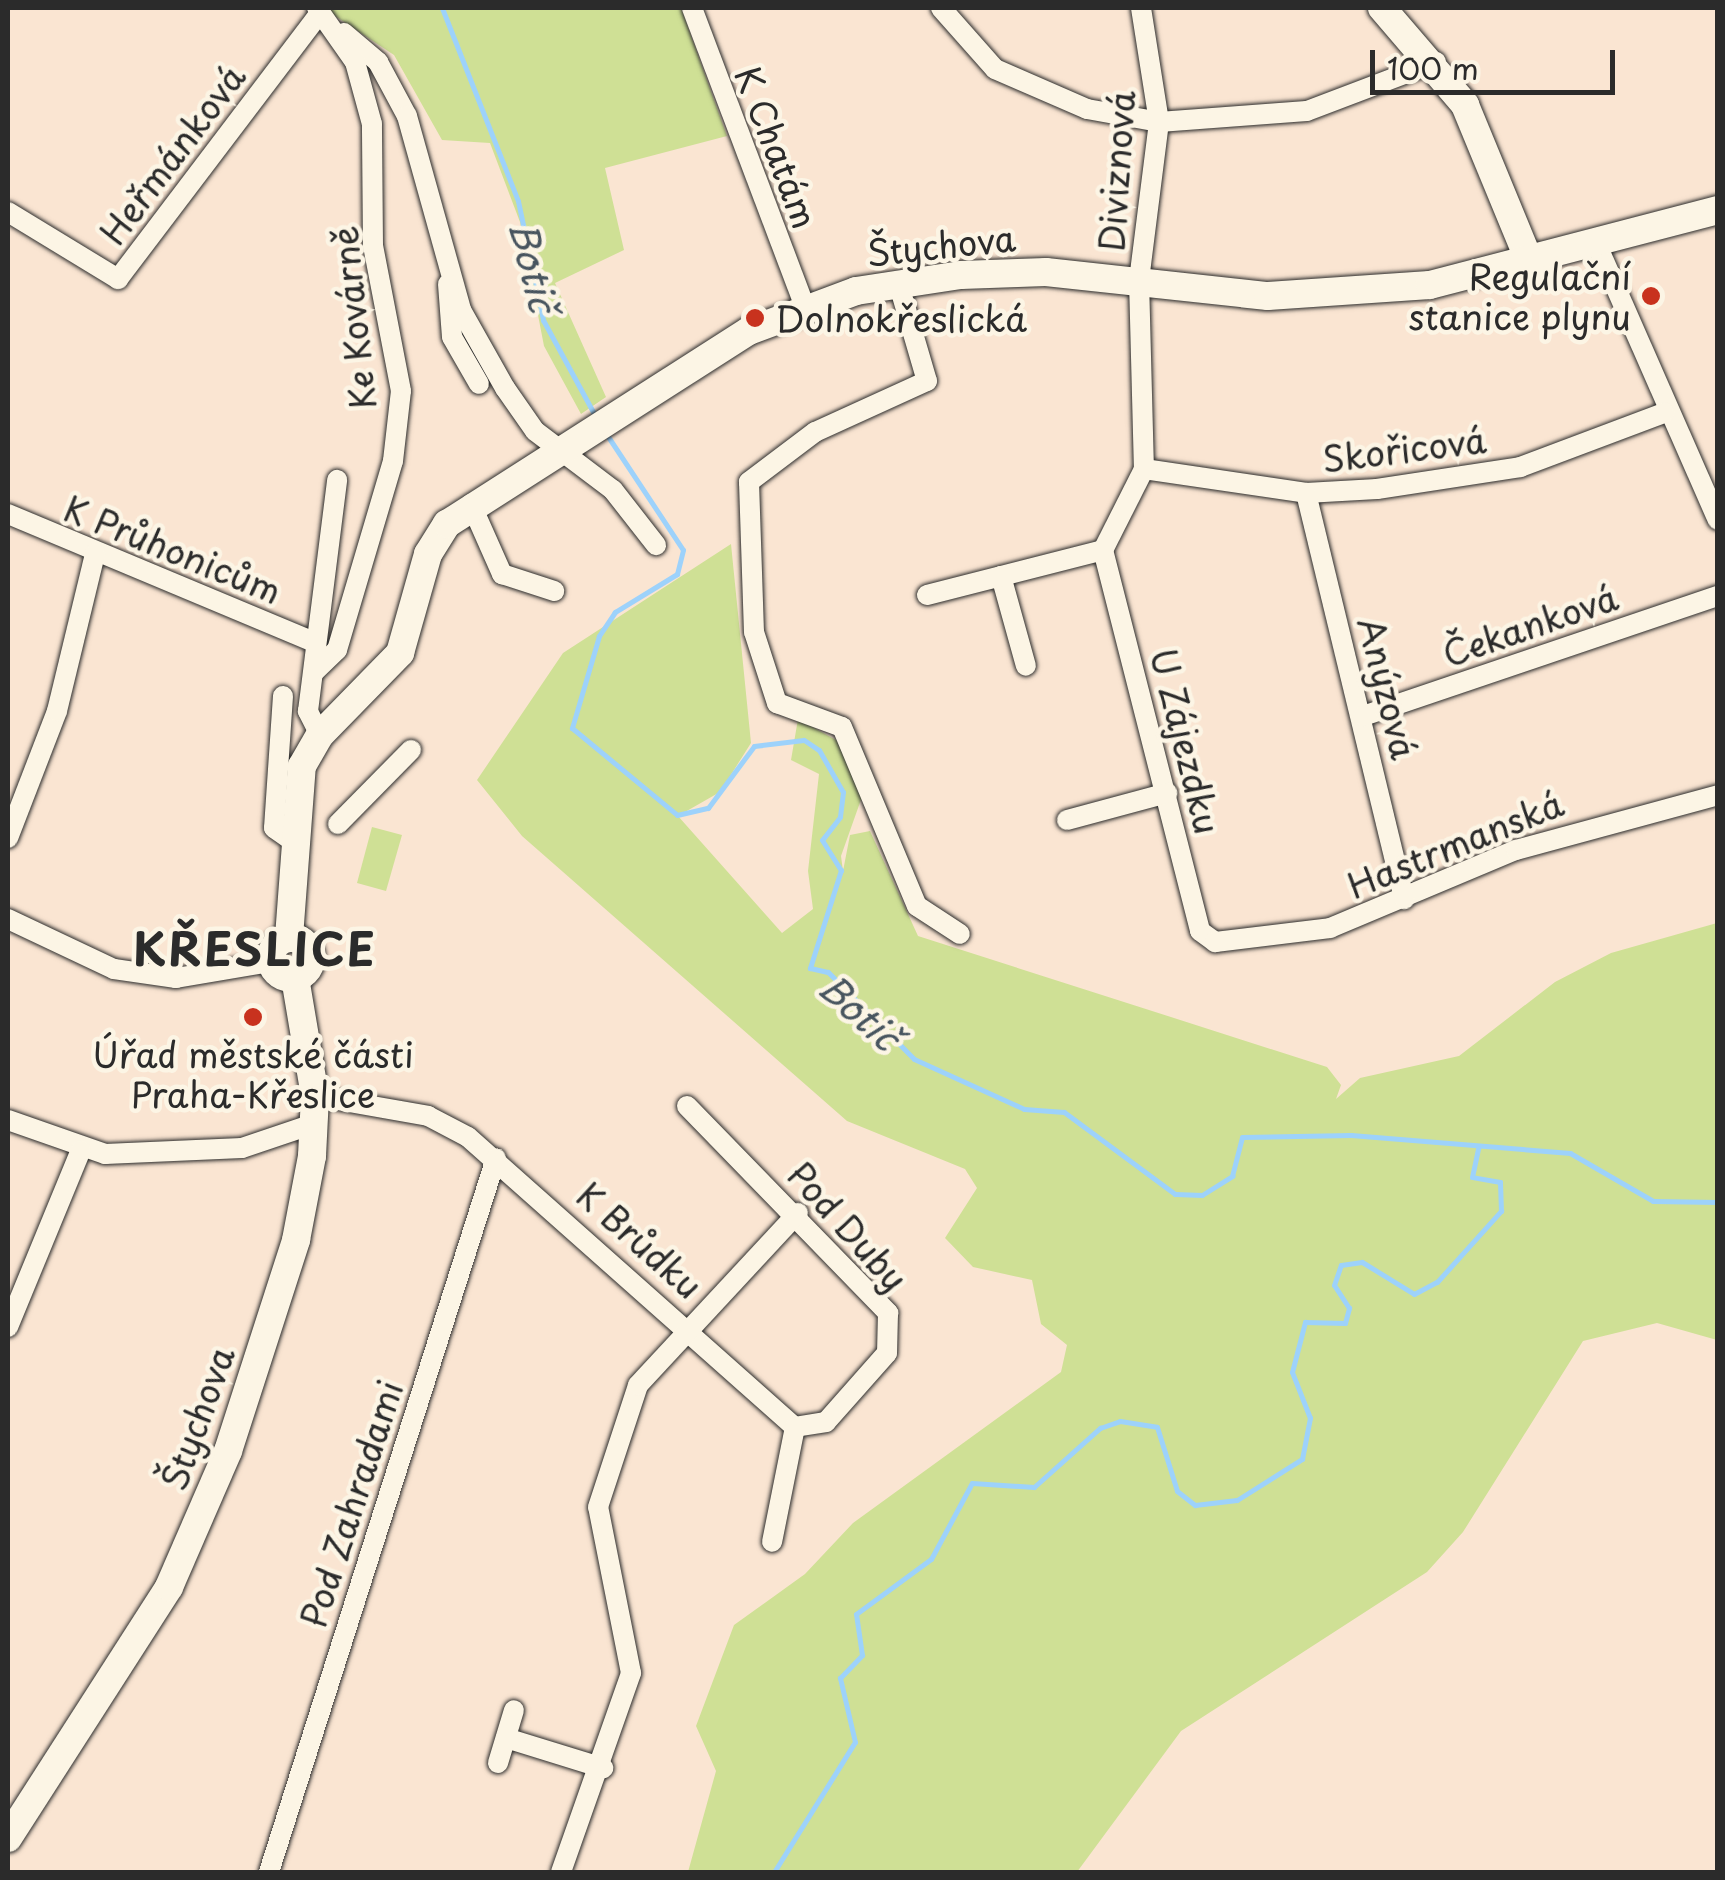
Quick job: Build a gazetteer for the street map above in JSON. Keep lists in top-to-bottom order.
{
  "streets": {
    "street": [
      "K Chatám",
      "Heřmánková",
      "Diviznová",
      "Štychova",
      "Ke Kovárně",
      "Skořicová",
      "K Průhonicům",
      "Čekanková",
      "Anýzová",
      "U Zájezdku",
      "Hastrmanská",
      "Pod Duby",
      "K Brůdku",
      "Pod Zahradami"
    ]
  },
  "crossings": [
    ["K Chatám", "Štychova"],
    ["Heřmánková", "Ke Kovárně"],
    ["Diviznová", "Štychova"],
    ["Štychova", "K Brůdku"],
    ["Skořicová", "Anýzová"],
    ["Čekanková", "Anýzová"],
    ["Anýzová", "Hastrmanská"],
    ["U Zájezdku", "Hastrmanská"],
    ["Pod Duby", "K Brůdku"],
    ["K Brůdku", "Pod Zahradami"]
  ],
  "districts": ["KŘESLICE"],
  "water": ["Botič"],
  "places": ["Regulační stanice plynu", "Dolnokřeslická", "Úřad městské části Praha-Křeslice"],
  "scale_bar": "100 m"
}
